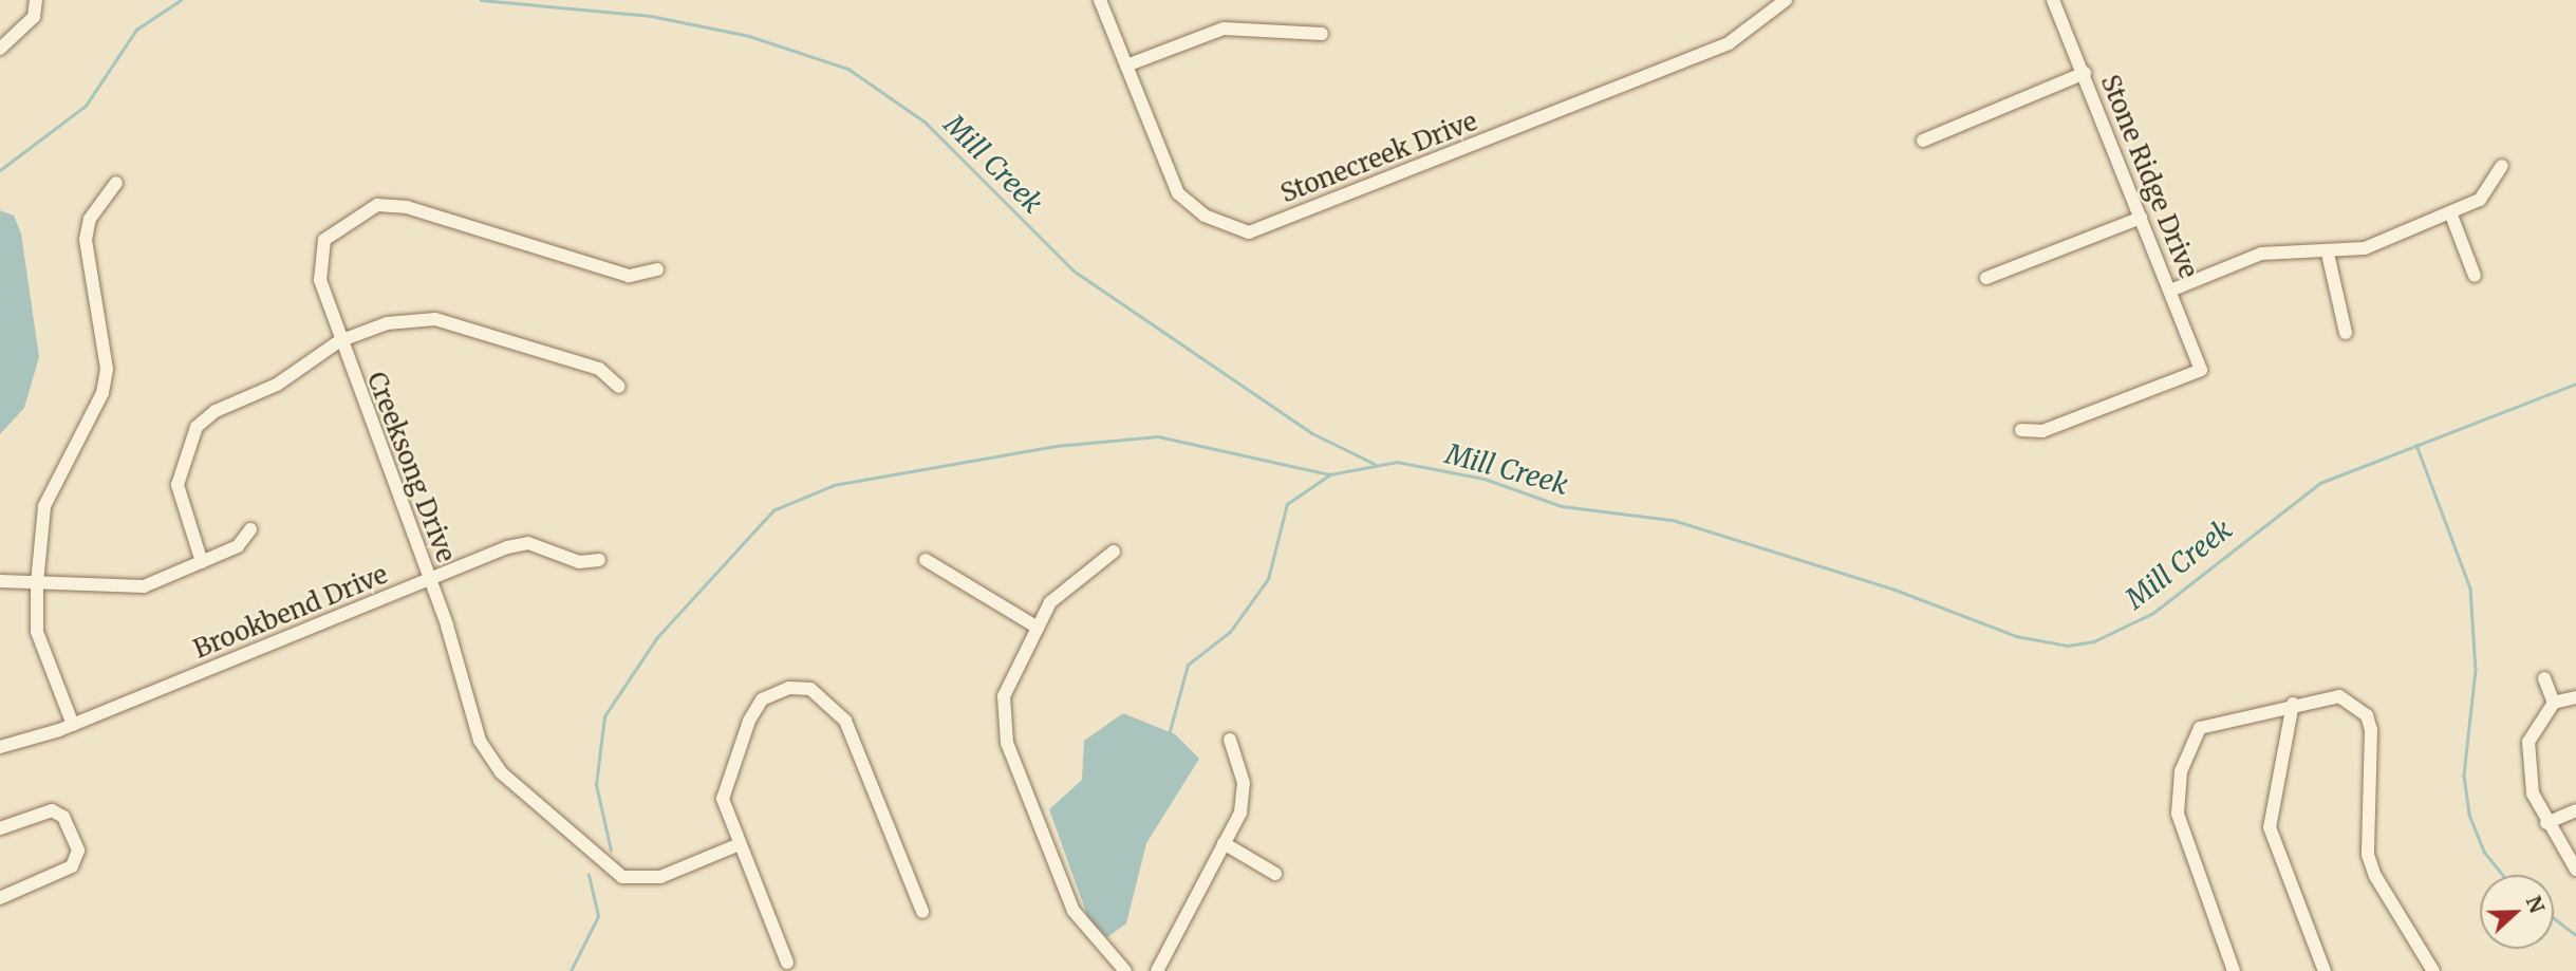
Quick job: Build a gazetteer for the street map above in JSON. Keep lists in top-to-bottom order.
{
  "streets": {
    "street": [
      "Stonecreek Drive",
      "Stone Ridge Drive",
      "Creeksong Drive",
      "Brookbend Drive"
    ]
  },
  "crossings": [
    ["Creeksong Drive", "Brookbend Drive"]
  ],
  "water": ["Mill Creek"],
  "north": "right"
}
